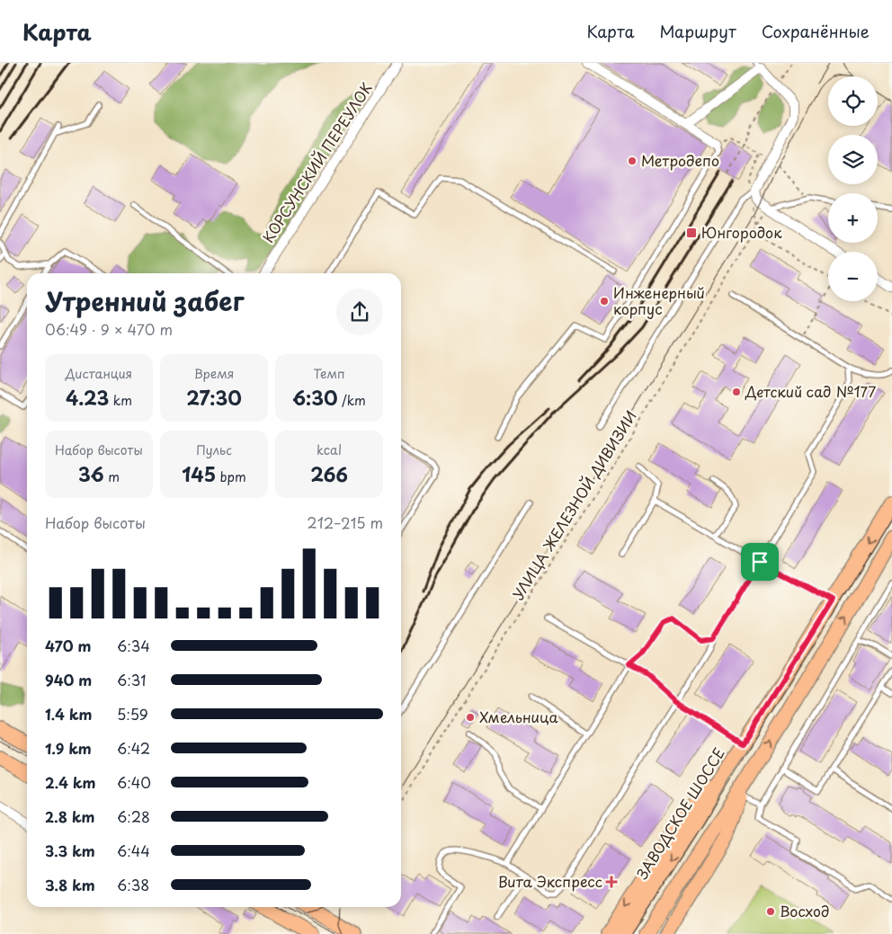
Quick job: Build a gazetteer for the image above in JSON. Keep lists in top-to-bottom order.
{
  "streets": {
    "main road": ["ЗАВОДСКОЕ ШОССЕ"],
    "street": ["КОРСУНСКИЙ ПЕРЕУЛОК"],
    "path": ["УЛИЦА ЖЕЛЕЗНОЙ ДИВИЗИИ"]
  },
  "places": {
    "other": [
      "Метродепо",
      "Инженерный корпус",
      "Детский сад №177",
      "Хмельница",
      "Восход"
    ],
    "transit": ["Юнгородок"],
    "health": ["Вита Экспресс"]
  },
  "page": {
    "header": "Карта",
    "nav": ["Карта", "Маршрут", "Сохранённые"],
    "map_buttons": ["+", "−"],
    "heading": ["Утренний забег", "06:49 · 9 × 470 m"],
    "stats": [
      ["Дистанция", "4.23 km"],
      ["Время", "27:30"],
      ["Темп", "6:30 /km"],
      ["Набор высоты", "36 m"],
      ["Пульс", "145 bpm"],
      ["kcal", "266"]
    ],
    "chart": ["Набор высоты", "212–215 m"],
    "list": [
      {
        "name": "470 m",
        "note": "6:34"
      },
      {
        "name": "940 m",
        "note": "6:31"
      },
      {
        "name": "1.4 km",
        "note": "5:59"
      },
      {
        "name": "1.9 km",
        "note": "6:42"
      },
      {
        "name": "2.4 km",
        "note": "6:40"
      },
      {
        "name": "2.8 km",
        "note": "6:28"
      },
      {
        "name": "3.3 km",
        "note": "6:44"
      },
      {
        "name": "3.8 km",
        "note": "6:38"
      }
    ]
  }
}
